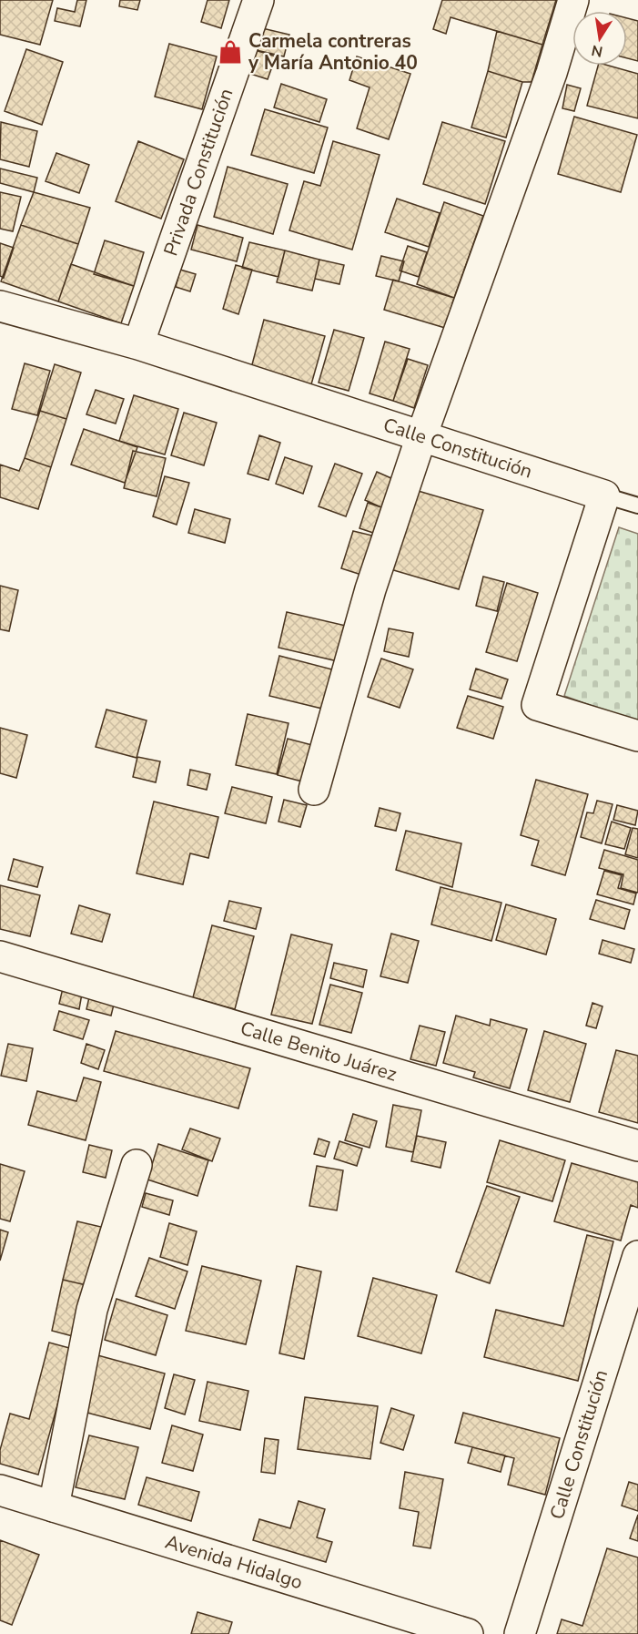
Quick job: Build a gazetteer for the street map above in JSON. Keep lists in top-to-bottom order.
{
  "streets": {
    "street": [
      "Privada Constitución",
      "Calle Constitución",
      "Calle Benito Juárez",
      "Avenida Hidalgo"
    ]
  },
  "crossings": [
    ["Privada Constitución", "Calle Constitución"]
  ],
  "places": {
    "shop": ["Carmela contreras y María Antonio 40"]
  },
  "north": "bottom"
}
